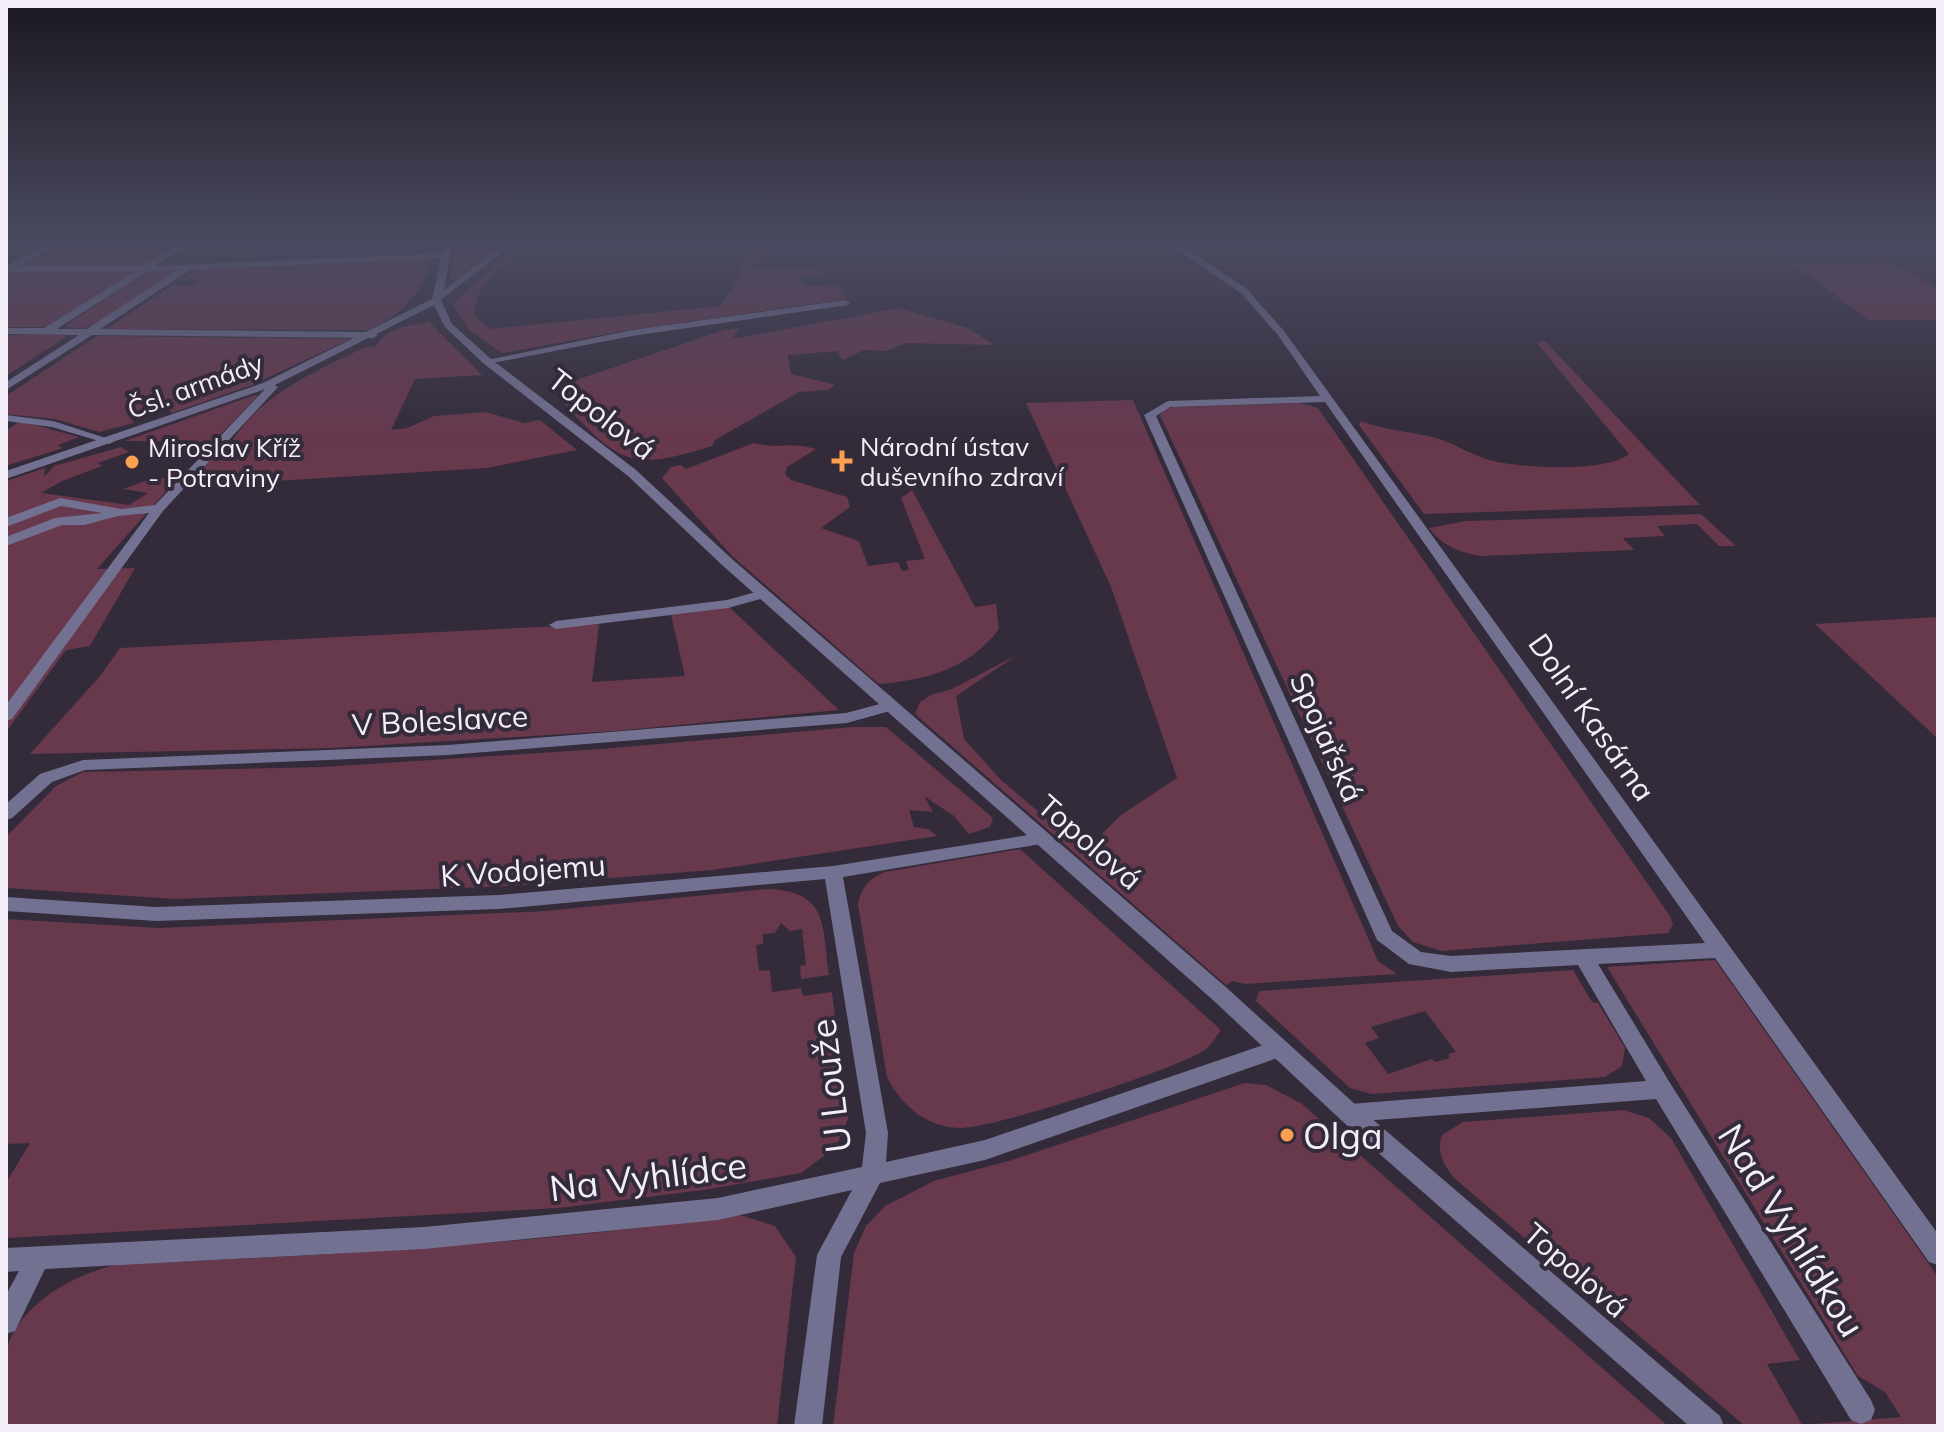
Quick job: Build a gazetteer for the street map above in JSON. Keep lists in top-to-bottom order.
{
  "streets": {
    "street": [
      "Čsl. armády",
      "Topolová",
      "Dolní Kasárna",
      "V Boleslavce",
      "Spojařská",
      "K Vodojemu",
      "U Louže",
      "Na Vyhlídce",
      "Nad Vyhlídkou"
    ]
  },
  "crossings": [
    ["Topolová", "V Boleslavce"],
    ["Topolová", "K Vodojemu"],
    ["Topolová", "Na Vyhlídce"],
    ["Dolní Kasárna", "Spojařská"],
    ["Spojařská", "Nad Vyhlídkou"],
    ["K Vodojemu", "U Louže"],
    ["U Louže", "Na Vyhlídce"]
  ],
  "places": {
    "health": ["Národní ústav duševního zdraví"],
    "other": ["Miroslav Kříž - Potraviny", "Olga"]
  }
}
